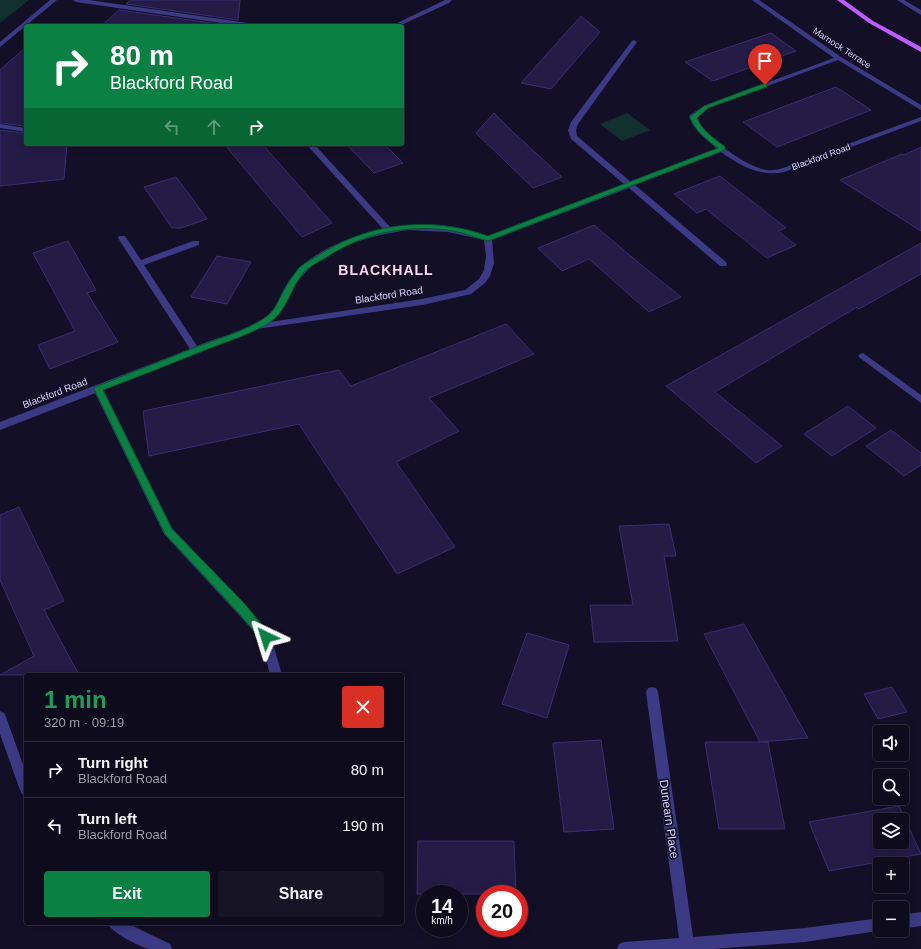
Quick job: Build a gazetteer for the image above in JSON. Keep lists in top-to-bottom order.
{
  "streets": {
    "street": ["Marnock Terrace", "Blackford Road", "Dunearn Place"]
  },
  "crossings": [
    ["Marnock Terrace", "Blackford Road"]
  ],
  "districts": ["BLACKHALL"],
  "page": {
    "turn": ["80 m", "Blackford Road"],
    "heading": ["1 min", "320 m · 09:19"],
    "map_buttons": ["+", "−"],
    "list": [
      {
        "name": "Turn right",
        "note": "Blackford Road",
        "value": "80 m"
      },
      {
        "name": "Turn left",
        "note": "Blackford Road",
        "value": "190 m"
      }
    ],
    "buttons": ["Exit", "Share"],
    "speed": "14 km/h",
    "limit": "20"
  }
}
